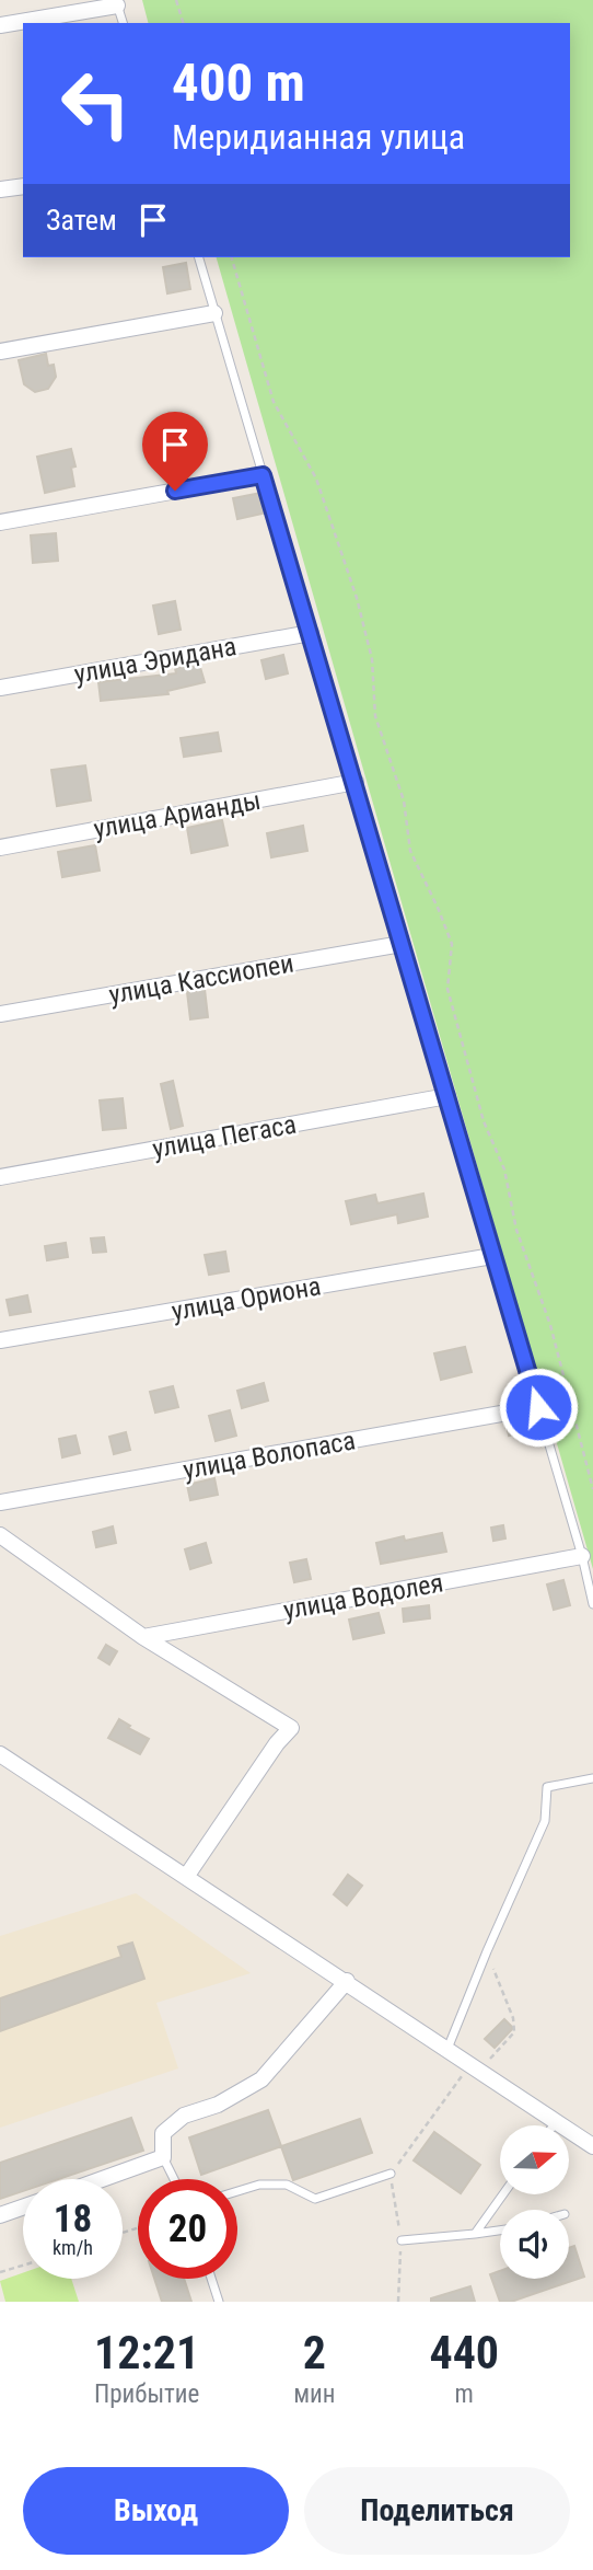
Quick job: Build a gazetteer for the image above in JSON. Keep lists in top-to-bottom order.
{
  "streets": {
    "street": [
      "улица Эридана",
      "улица Арианды",
      "улица Кассиопеи",
      "улица Пегаса",
      "улица Ориона",
      "улица Волопаса",
      "улица Водолея"
    ]
  },
  "north": "right",
  "page": {
    "turn": ["400 m", "Меридианная улица"],
    "then": "Затем",
    "speed": "18 km/h",
    "limit": "20",
    "eta": [
      "12:21",
      "Прибытие",
      "2",
      "мин",
      "440",
      "m"
    ],
    "buttons": ["Выход", "Поделиться"]
  }
}
